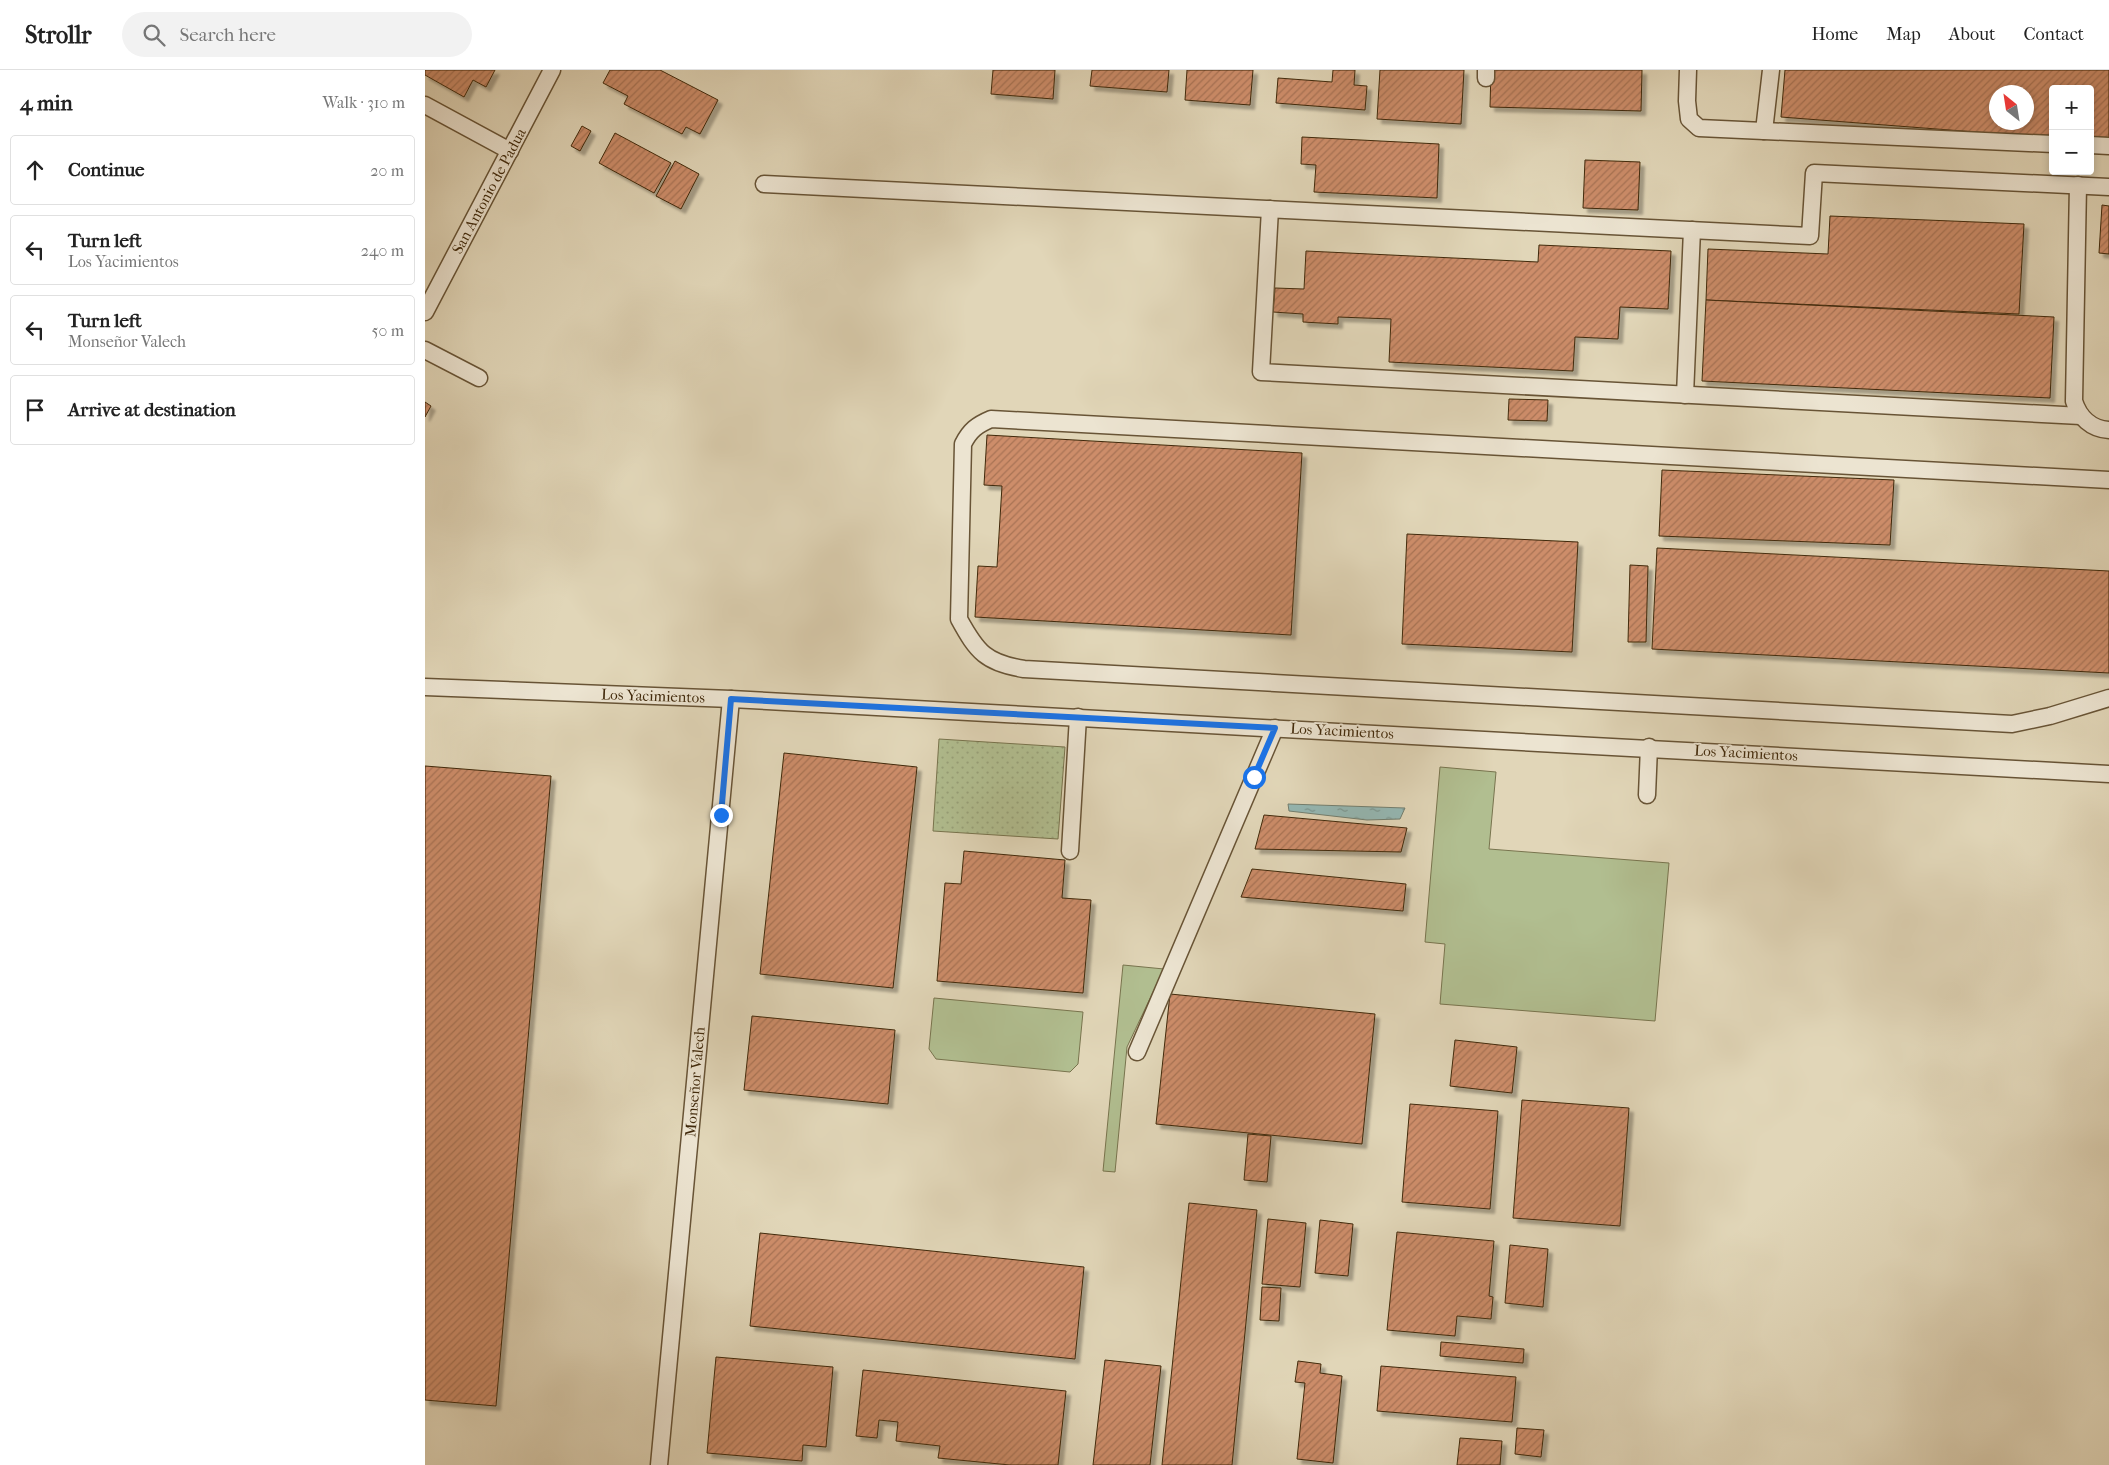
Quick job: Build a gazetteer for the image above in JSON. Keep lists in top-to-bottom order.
{
  "streets": {
    "street": ["San Antonio de Padua", "Los Yacimientos", "Monseñor Valech"]
  },
  "crossings": [
    ["Los Yacimientos", "Monseñor Valech"]
  ],
  "north": "top left",
  "page": {
    "header": "Strollr",
    "search": "Search here",
    "nav": [
      "Home",
      "Map",
      "About",
      "Contact"
    ],
    "heading": ["4 min", "Walk · 310 m"],
    "map_buttons": ["+", "−"],
    "list": [
      ["Continue", "20 m"],
      ["Turn left", "Los Yacimientos", "240 m"],
      ["Turn left", "Monseñor Valech", "50 m"],
      "Arrive at destination"
    ]
  }
}
